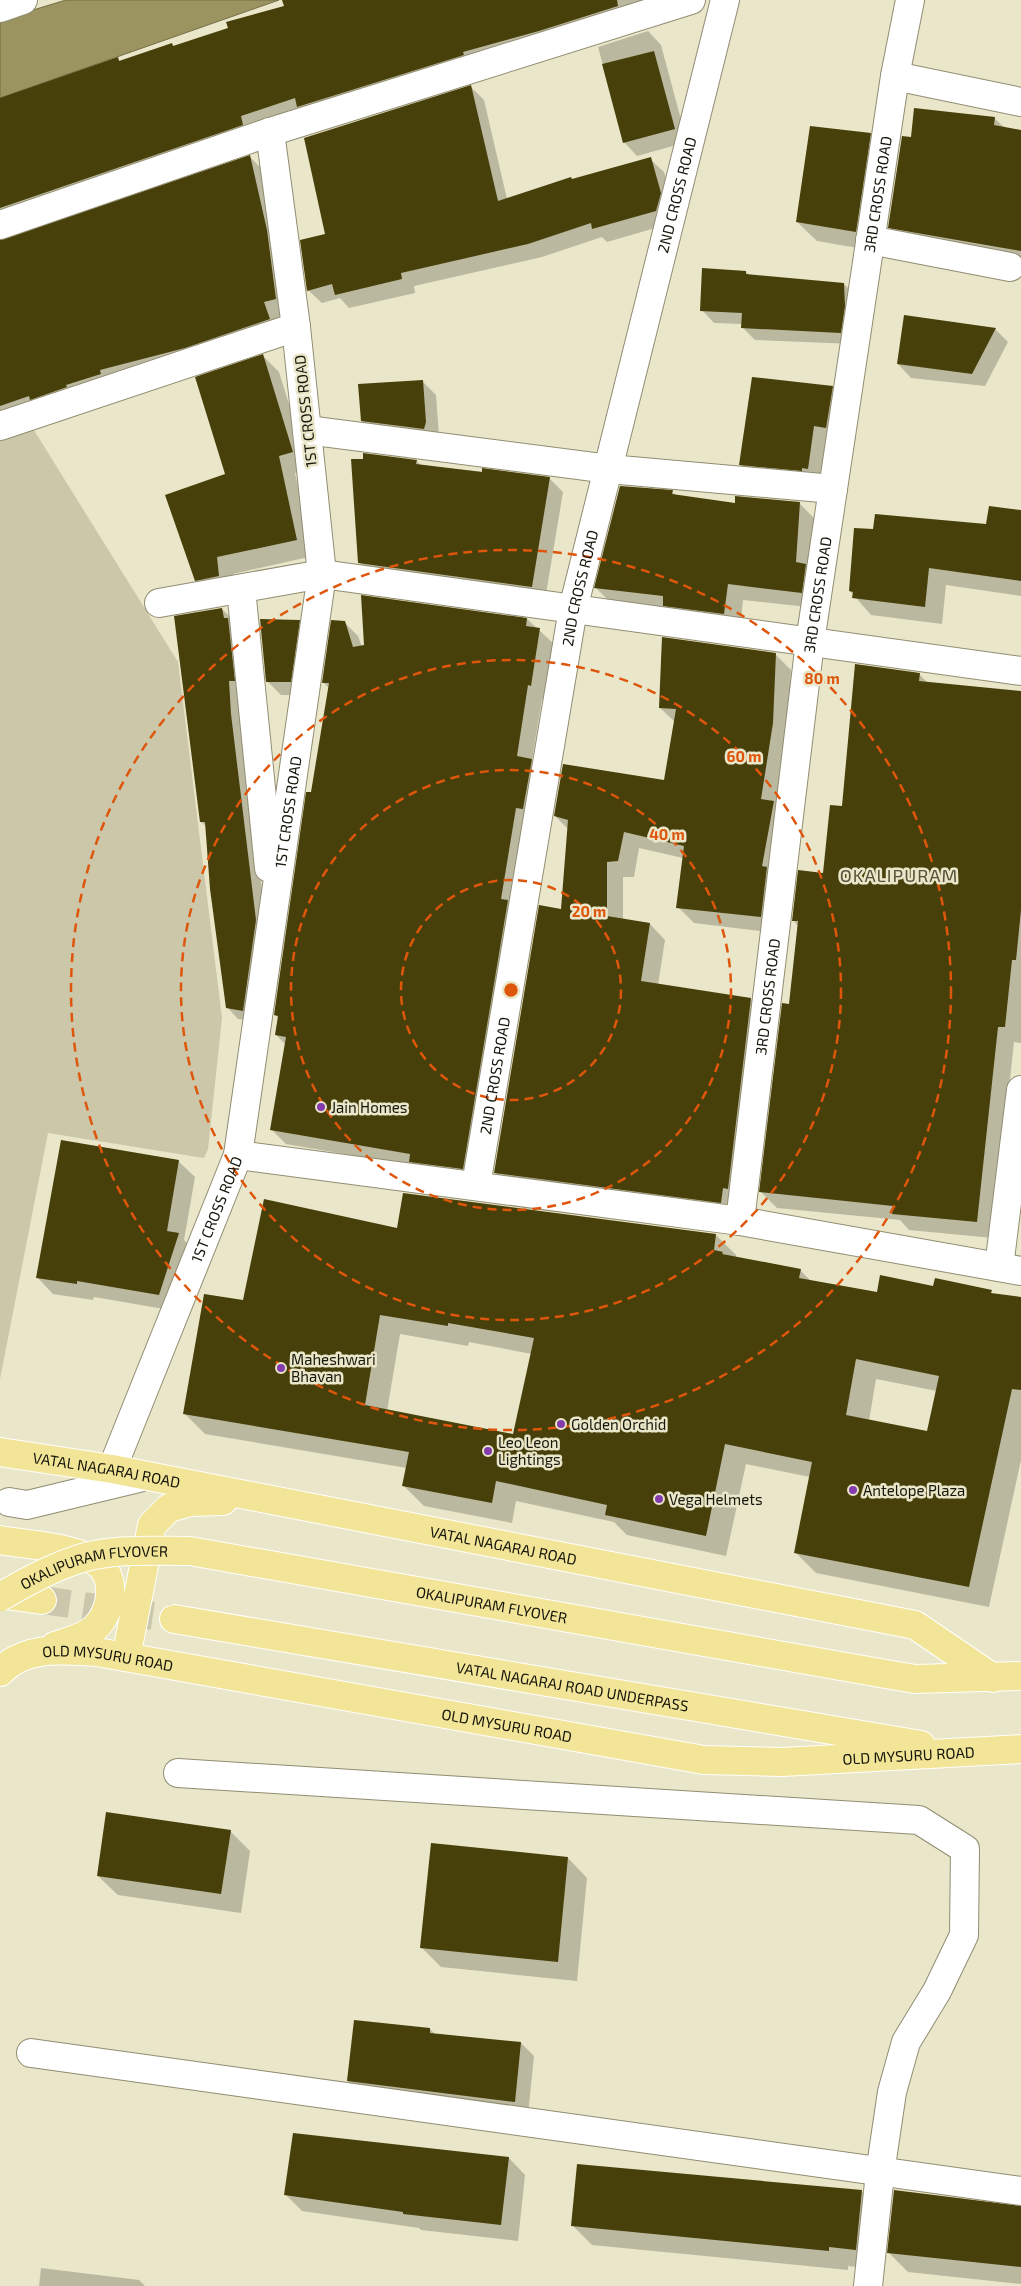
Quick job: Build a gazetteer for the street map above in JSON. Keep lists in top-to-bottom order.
{
  "streets": {
    "main road": [
      "VATAL NAGARAJ ROAD",
      "OKALIPURAM FLYOVER",
      "OLD MYSURU ROAD",
      "VATAL NAGARAJ ROAD UNDERPASS"
    ],
    "street": ["3RD CROSS ROAD", "2ND CROSS ROAD", "1ST CROSS ROAD"]
  },
  "crossings": [
    ["1ST CROSS ROAD", "VATAL NAGARAJ ROAD"],
    ["VATAL NAGARAJ ROAD", "OKALIPURAM FLYOVER"],
    ["OLD MYSURU ROAD", "VATAL NAGARAJ ROAD UNDERPASS"]
  ],
  "districts": ["OKALIPURAM"],
  "places": [
    "Jain Homes",
    "Maheshwari Bhavan",
    "Golden Orchid",
    "Leo Leon Lightings",
    "Antelope Plaza",
    "Vega Helmets"
  ],
  "rings": [
    "80 m",
    "60 m",
    "40 m",
    "20 m"
  ]
}
